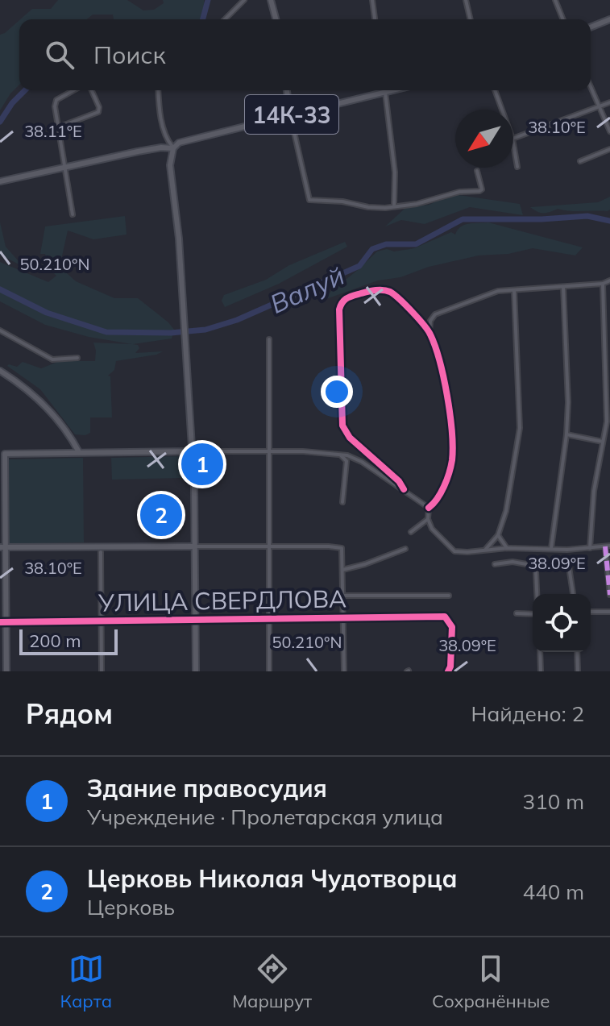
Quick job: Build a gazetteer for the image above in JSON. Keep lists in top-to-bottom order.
{
  "streets": {
    "main road": ["14К-33"],
    "street": ["УЛИЦА СВЕРДЛОВА"]
  },
  "water": ["Валуй"],
  "scale_bar": "200 m",
  "north": "bottom left",
  "page": {
    "search": "Поиск",
    "pins": ["1", "2"],
    "scale": "200 m",
    "heading": ["Рядом", "Найдено: 2"],
    "list": [
      {
        "mark": "1",
        "name": "Здание правосудия",
        "note": "Учреждение · Пролетарская улица",
        "value": "310 m"
      },
      {
        "mark": "2",
        "name": "Церковь Николая Чудотворца",
        "note": "Церковь",
        "value": "440 m"
      }
    ],
    "nav": ["Карта", "Маршрут", "Сохранённые"]
  },
  "coordinates": [
    "38.10°E",
    "38.11°E",
    "50.210°N",
    "38.09°E"
  ]
}
